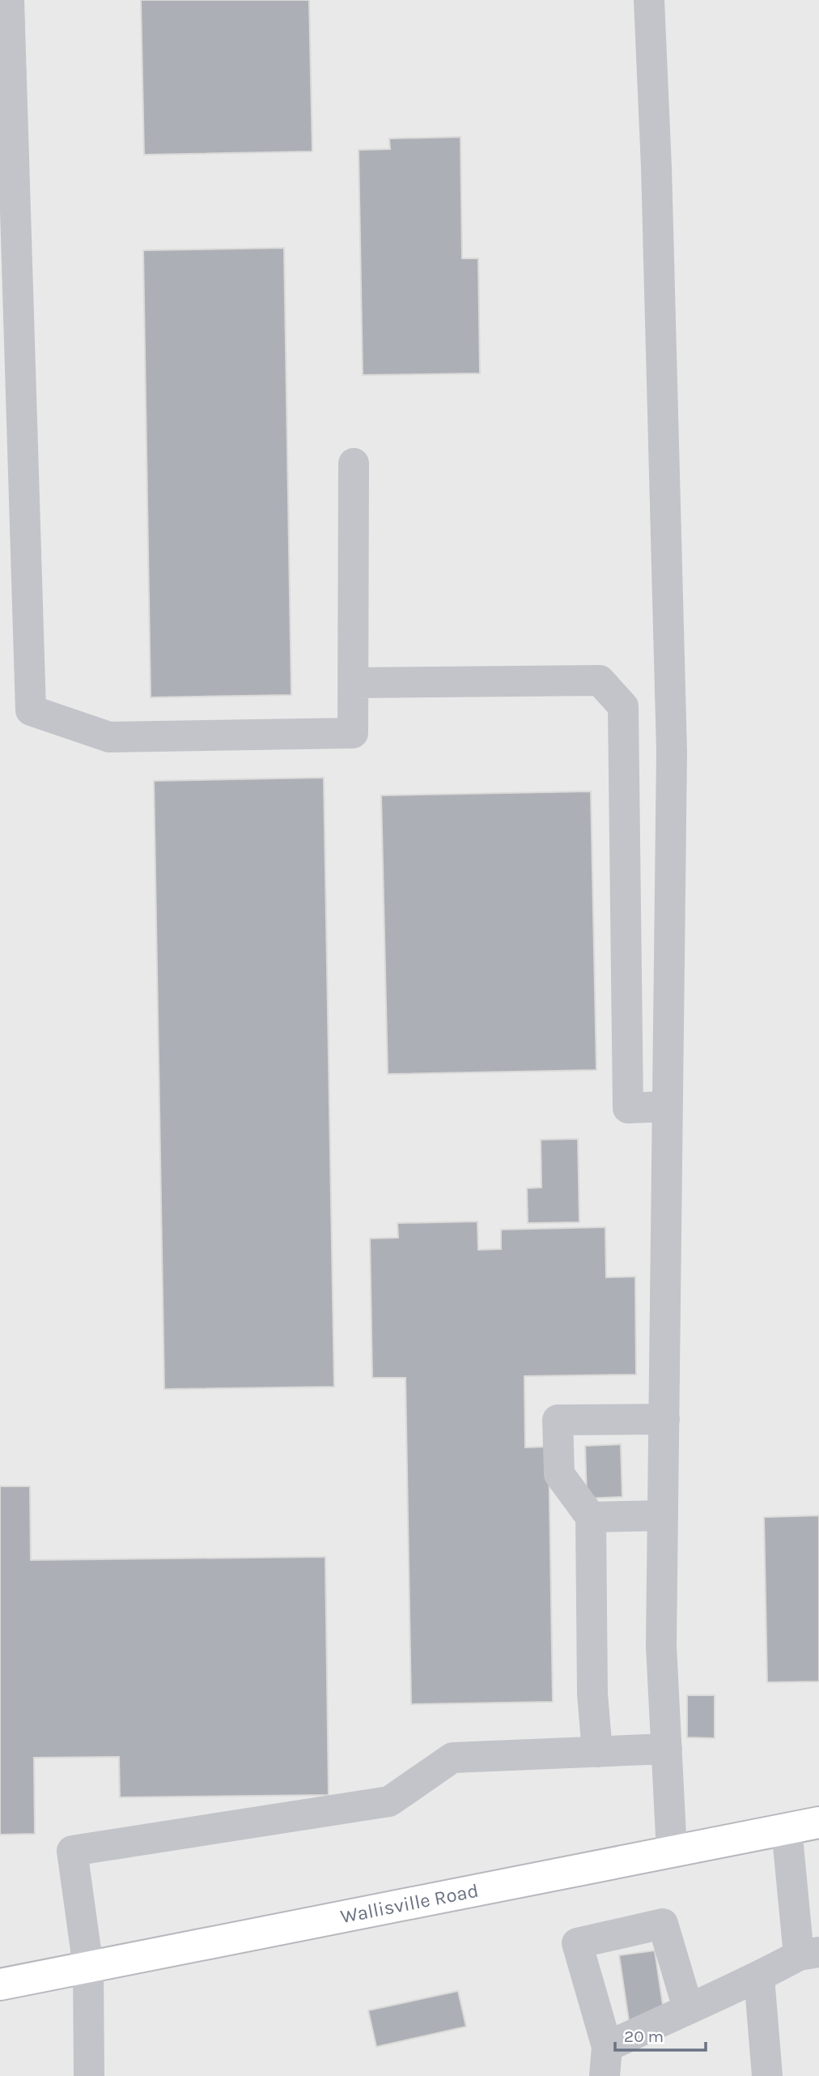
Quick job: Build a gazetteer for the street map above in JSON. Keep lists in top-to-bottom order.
{
  "streets": {
    "main road": ["Wallisville Road"]
  },
  "scale_bar": "20 m"
}
